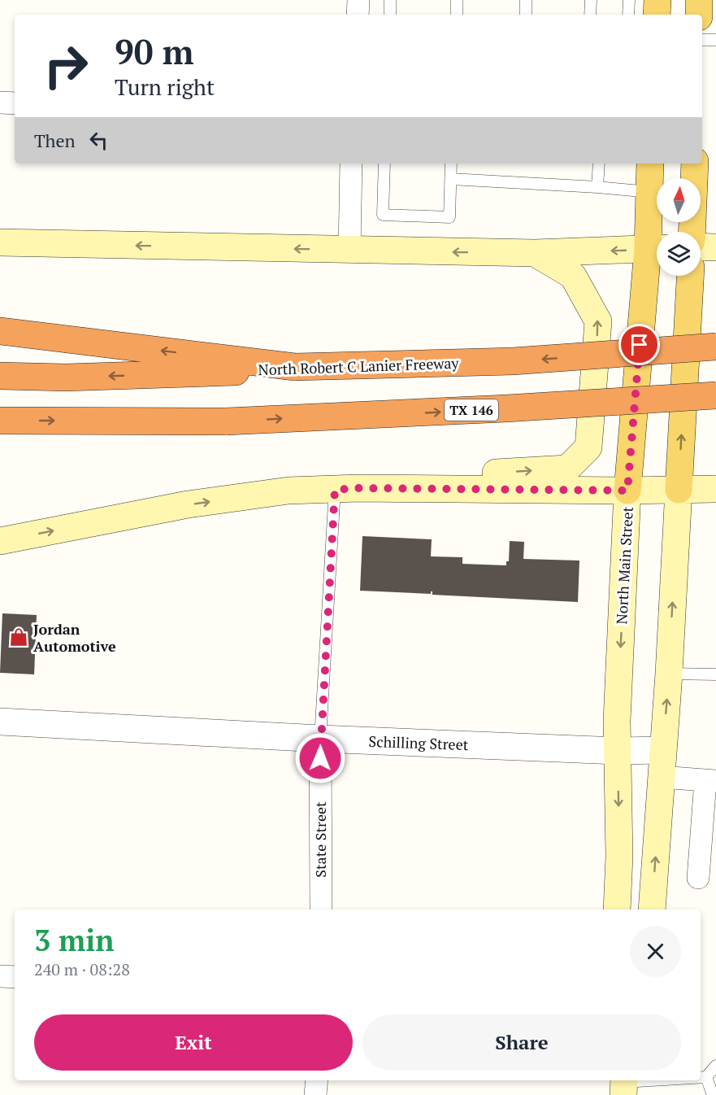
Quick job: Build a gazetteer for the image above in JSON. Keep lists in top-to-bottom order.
{
  "streets": {
    "highway": ["North Robert C Lanier Freeway", "TX 146"],
    "main road": ["North Main Street"],
    "street": ["Schilling Street", "State Street"]
  },
  "crossings": [
    ["North Main Street", "Schilling Street"],
    ["Schilling Street", "State Street"]
  ],
  "places": {
    "shop": ["Jordan Automotive"]
  },
  "north": "top",
  "page": {
    "turn": ["90 m", "Turn right"],
    "then": "Then",
    "heading": ["3 min", "240 m · 08:28"],
    "buttons": ["Exit", "Share"]
  }
}
